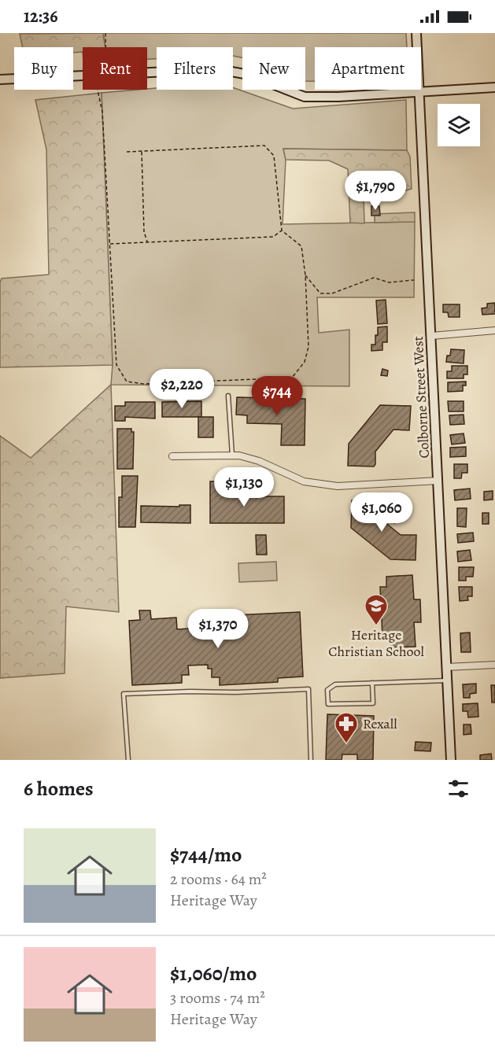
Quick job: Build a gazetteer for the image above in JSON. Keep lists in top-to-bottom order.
{
  "streets": {
    "street": ["Colborne Street West"]
  },
  "places": {
    "school or university": ["Heritage Christian School"],
    "pharmacy": ["Rexall"]
  },
  "page": {
    "status": "12:36",
    "chip": [
      "Buy",
      "Rent",
      "Filters",
      "New",
      "Apartment"
    ],
    "price": [
      "$1,790",
      "$2,220",
      "$744",
      "$1,130",
      "$1,060",
      "$1,370"
    ],
    "heading": "6 homes",
    "list": [
      {
        "name": "$744/mo",
        "note": "2 rooms · 64 m² · Heritage Way"
      },
      {
        "name": "$1,060/mo",
        "note": "3 rooms · 74 m² · Heritage Way"
      }
    ]
  }
}
